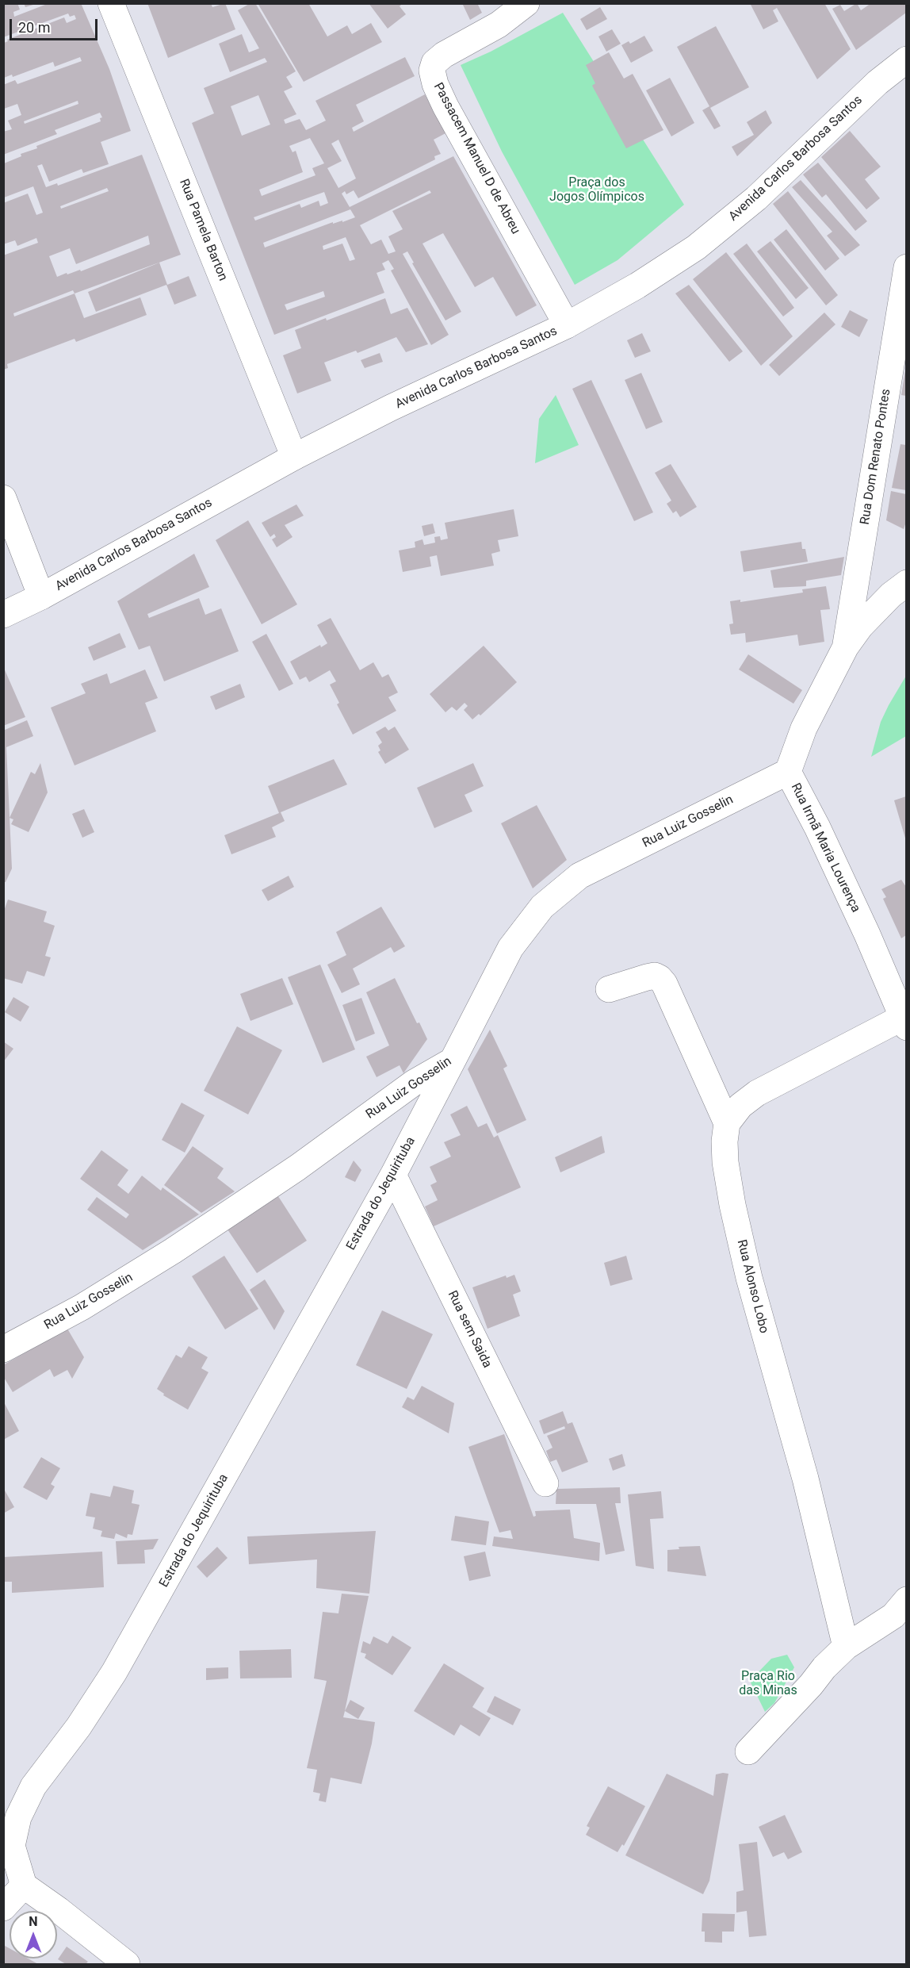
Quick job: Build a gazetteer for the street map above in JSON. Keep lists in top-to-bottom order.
{
  "streets": {
    "street": [
      "Passacem Manuel D de Abreu",
      "Avenida Carlos Barbosa Santos",
      "Rua Pamela Barton",
      "Rua Dom Renato Pontes",
      "Rua Luiz Gosselin",
      "Rua Irmã Maria Lourença",
      "Estrada do Jequirituba",
      "Rua Alonso Lobo",
      "Rua sem Saida"
    ]
  },
  "crossings": [
    ["Passacem Manuel D de Abreu", "Avenida Carlos Barbosa Santos"],
    ["Avenida Carlos Barbosa Santos", "Rua Pamela Barton"],
    ["Rua Dom Renato Pontes", "Rua Irmã Maria Lourença"],
    ["Rua Luiz Gosselin", "Rua Irmã Maria Lourença"],
    ["Rua Luiz Gosselin", "Estrada do Jequirituba"],
    ["Estrada do Jequirituba", "Rua sem Saida"]
  ],
  "parks": ["Praça dos Jogos Olímpicos", "Praça Rio das Minas"],
  "scale_bar": "20 m",
  "north": "top"
}
